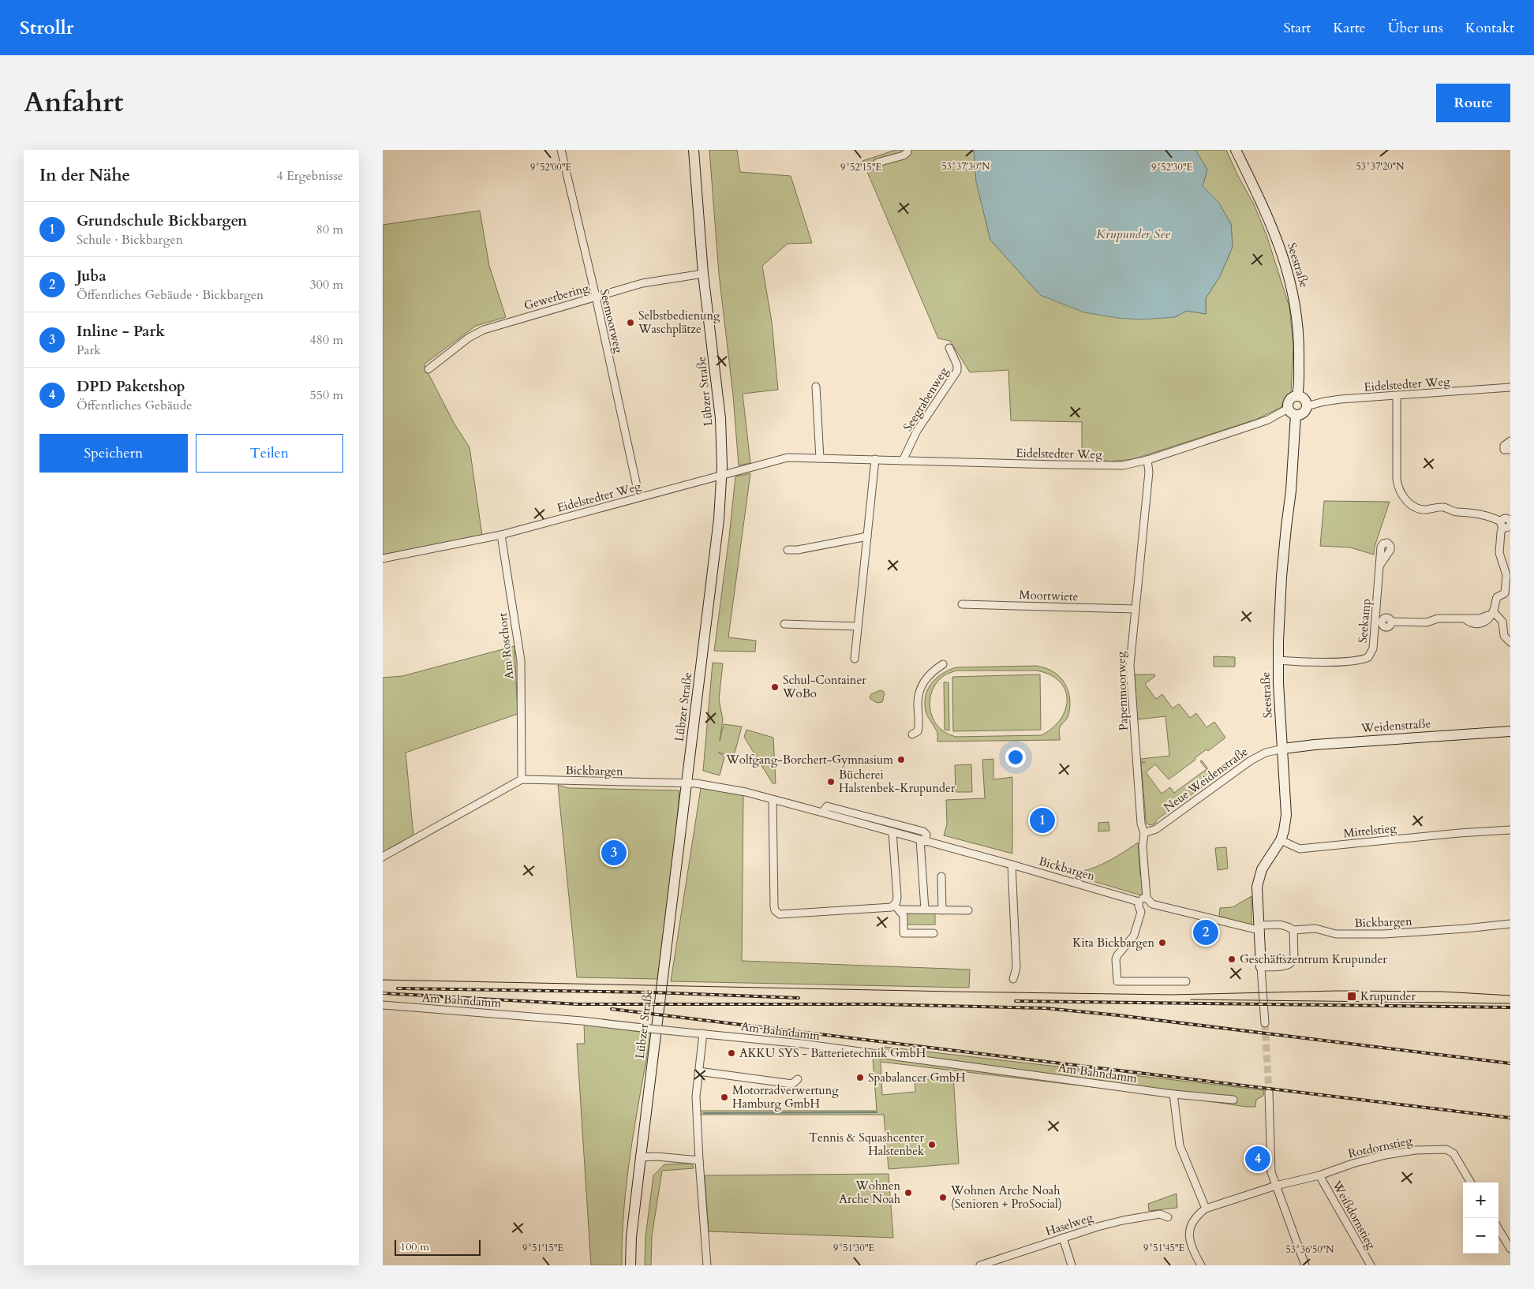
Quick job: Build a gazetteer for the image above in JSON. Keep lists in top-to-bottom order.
{
  "streets": {
    "street": [
      "Seestraße",
      "Gewerbering",
      "Seemoorweg",
      "Eidelstedter Weg",
      "Lübzer Straße",
      "Seegrabenweg",
      "Moortwiete",
      "Seekamp",
      "Am Roschort",
      "Papenmoorweg",
      "Weidenstraße",
      "Bickbargen",
      "Neue Weidenstraße",
      "Mittelstieg",
      "Am Bahndamm",
      "Rotdornstieg",
      "Weißdornstieg",
      "Haselweg"
    ]
  },
  "crossings": [
    ["Seestraße", "Eidelstedter Weg"],
    ["Seestraße", "Seekamp"],
    ["Seestraße", "Weidenstraße"],
    ["Seestraße", "Bickbargen"],
    ["Seestraße", "Neue Weidenstraße"],
    ["Seestraße", "Mittelstieg"],
    ["Gewerbering", "Seemoorweg"],
    ["Gewerbering", "Lübzer Straße"],
    ["Seemoorweg", "Eidelstedter Weg"],
    ["Eidelstedter Weg", "Lübzer Straße"],
    ["Eidelstedter Weg", "Seegrabenweg"],
    ["Eidelstedter Weg", "Am Roschort"],
    ["Eidelstedter Weg", "Papenmoorweg"],
    ["Lübzer Straße", "Bickbargen"],
    ["Moortwiete", "Papenmoorweg"],
    ["Am Roschort", "Bickbargen"],
    ["Papenmoorweg", "Bickbargen"],
    ["Papenmoorweg", "Neue Weidenstraße"],
    ["Weidenstraße", "Neue Weidenstraße"],
    ["Rotdornstieg", "Weißdornstieg"]
  ],
  "water": ["Krupunder See"],
  "places": {
    "other": [
      "Selbstbedienung Waschplätze",
      "Schul-Container WoBo",
      "Wolfgang-Borchert-Gymnasium",
      "Bücherei Halstenbek-Krupunder",
      "Kita Bickbargen",
      "Geschäftszentrum Krupunder",
      "AKKU SYS - Batterietechnik GmbH",
      "Spabalancer GmbH",
      "Motorradverwertung Hamburg GmbH",
      "Tennis & Squashcenter Halstenbek",
      "Wohnen Arche Noah",
      "Wohnen Arche Noah (Senioren + ProSocial)"
    ],
    "transit": ["Krupunder"]
  },
  "scale_bar": "100 m",
  "page": {
    "header": "Strollr",
    "nav": [
      "Start",
      "Karte",
      "Über uns",
      "Kontakt"
    ],
    "title": "Anfahrt",
    "buttons": [
      "Route",
      ["Speichern", "Teilen"]
    ],
    "heading": ["In der Nähe", "4 Ergebnisse"],
    "list": [
      {
        "mark": "1",
        "name": "Grundschule Bickbargen",
        "note": "Schule · Bickbargen",
        "value": "80 m"
      },
      {
        "mark": "2",
        "name": "Juba",
        "note": "Öffentliches Gebäude · Bickbargen",
        "value": "300 m"
      },
      {
        "mark": "3",
        "name": "Inline - Park",
        "note": "Park",
        "value": "480 m"
      },
      {
        "mark": "4",
        "name": "DPD Paketshop",
        "note": "Öffentliches Gebäude",
        "value": "550 m"
      }
    ],
    "pins": [
      "1",
      "3",
      "2",
      "4"
    ],
    "map_buttons": ["+", "−"],
    "scale": "100 m"
  },
  "coordinates": [
    "53°37'30\"N",
    "53°37'20\"N",
    "9°52'30\"E",
    "9°52'00\"E",
    "9°52'15\"E",
    "9°51'15\"E",
    "9°51'30\"E",
    "9°51'45\"E",
    "53°36'50\"N"
  ]
}
